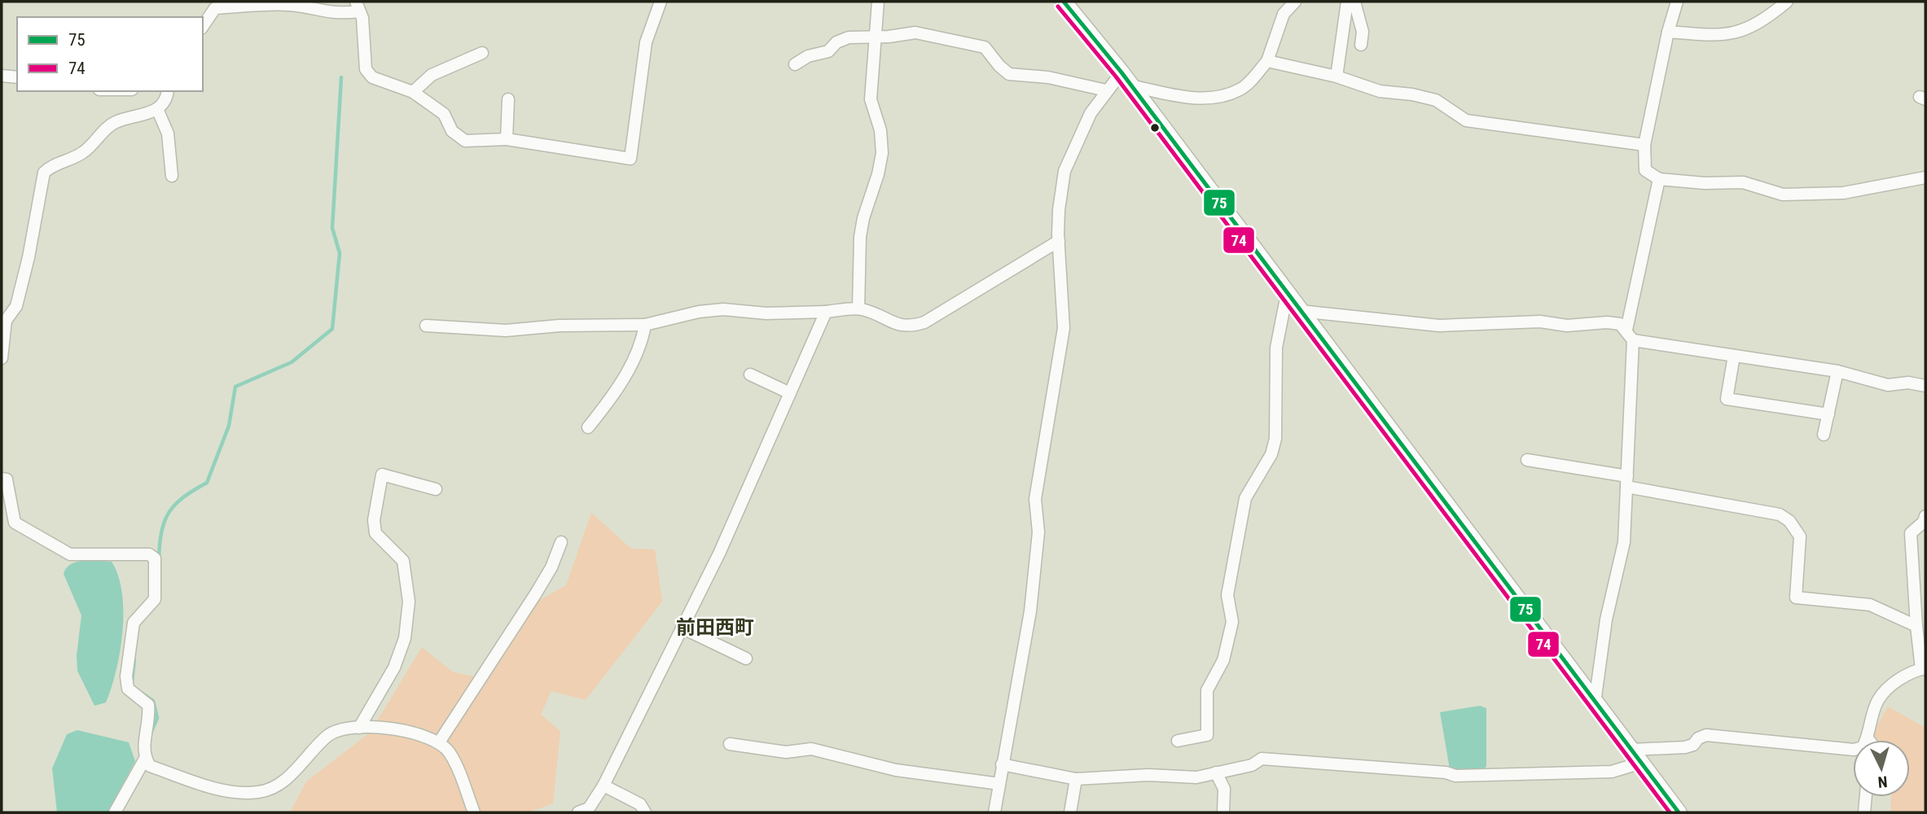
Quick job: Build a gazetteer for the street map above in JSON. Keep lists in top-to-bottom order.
{
  "districts": ["前田西町"],
  "lines": ["transit line 75", "transit line 74"],
  "legend": ["75", "74"],
  "north": "bottom"
}
